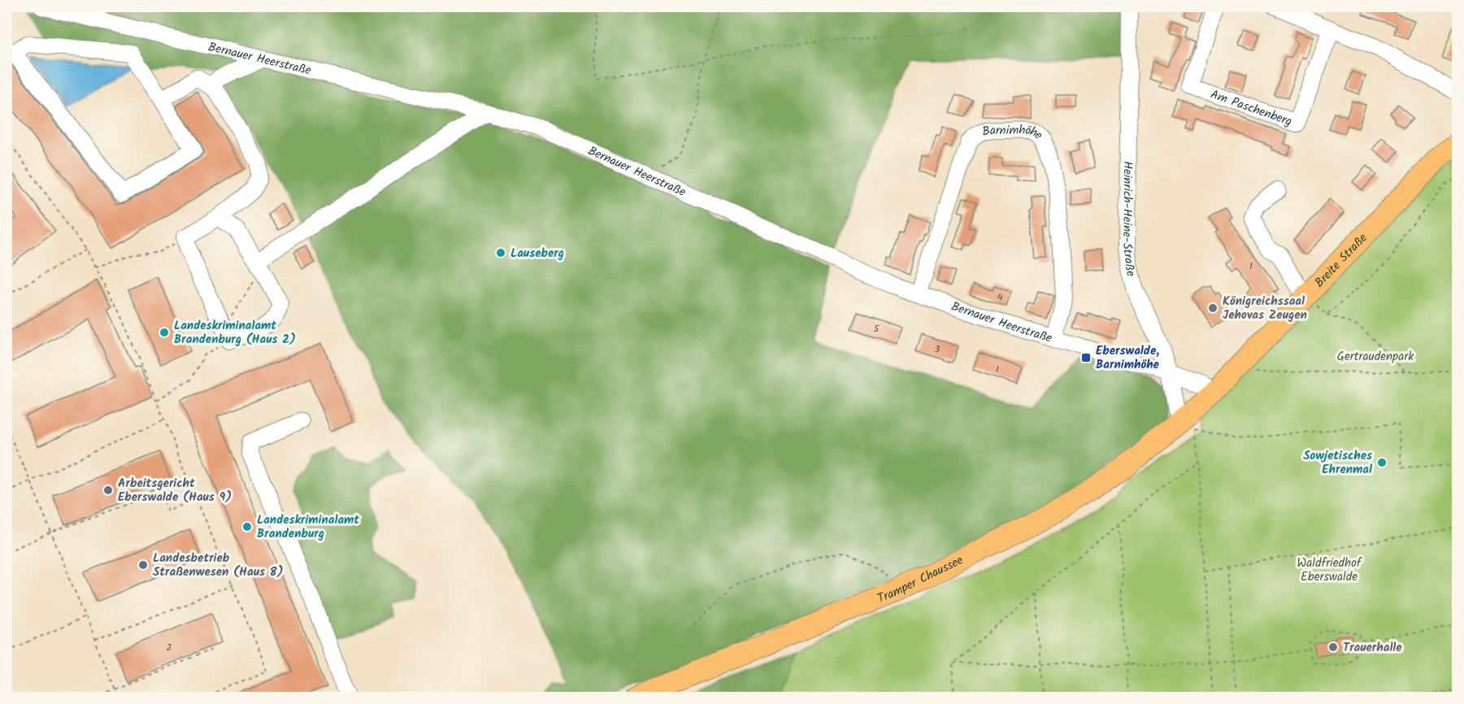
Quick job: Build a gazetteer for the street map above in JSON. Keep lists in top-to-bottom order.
{
  "streets": {
    "main road": ["Breite Straße", "Tramper Chaussee"],
    "street": [
      "Bernauer Heerstraße",
      "Am Paschenberg",
      "Barnimhöhe",
      "Heinrich-Heine-Straße"
    ]
  },
  "crossings": [
    ["Bernauer Heerstraße", "Barnimhöhe"],
    ["Bernauer Heerstraße", "Heinrich-Heine-Straße"],
    ["Bernauer Heerstraße", "Breite Straße"],
    ["Heinrich-Heine-Straße", "Breite Straße"],
    ["Heinrich-Heine-Straße", "Tramper Chaussee"],
    ["Breite Straße", "Tramper Chaussee"]
  ],
  "parks": ["Gertraudenpark", "Waldfriedhof Eberswalde"],
  "places": {
    "other": [
      "Lauseberg",
      "Königreichssaal Jehovas Zeugen",
      "Landeskriminalamt Brandenburg (Haus 2)",
      "Sowjetisches Ehrenmal",
      "Arbeitsgericht Eberswalde (Haus 9)",
      "Landeskriminalamt Brandenburg",
      "Landesbetrieb Straßenwesen (Haus 8)",
      "Trauerhalle"
    ],
    "transit": ["Eberswalde, Barnimhöhe"]
  },
  "house_numbers": [
    "1",
    "4",
    "5",
    "3",
    "1",
    "2"
  ]
}
